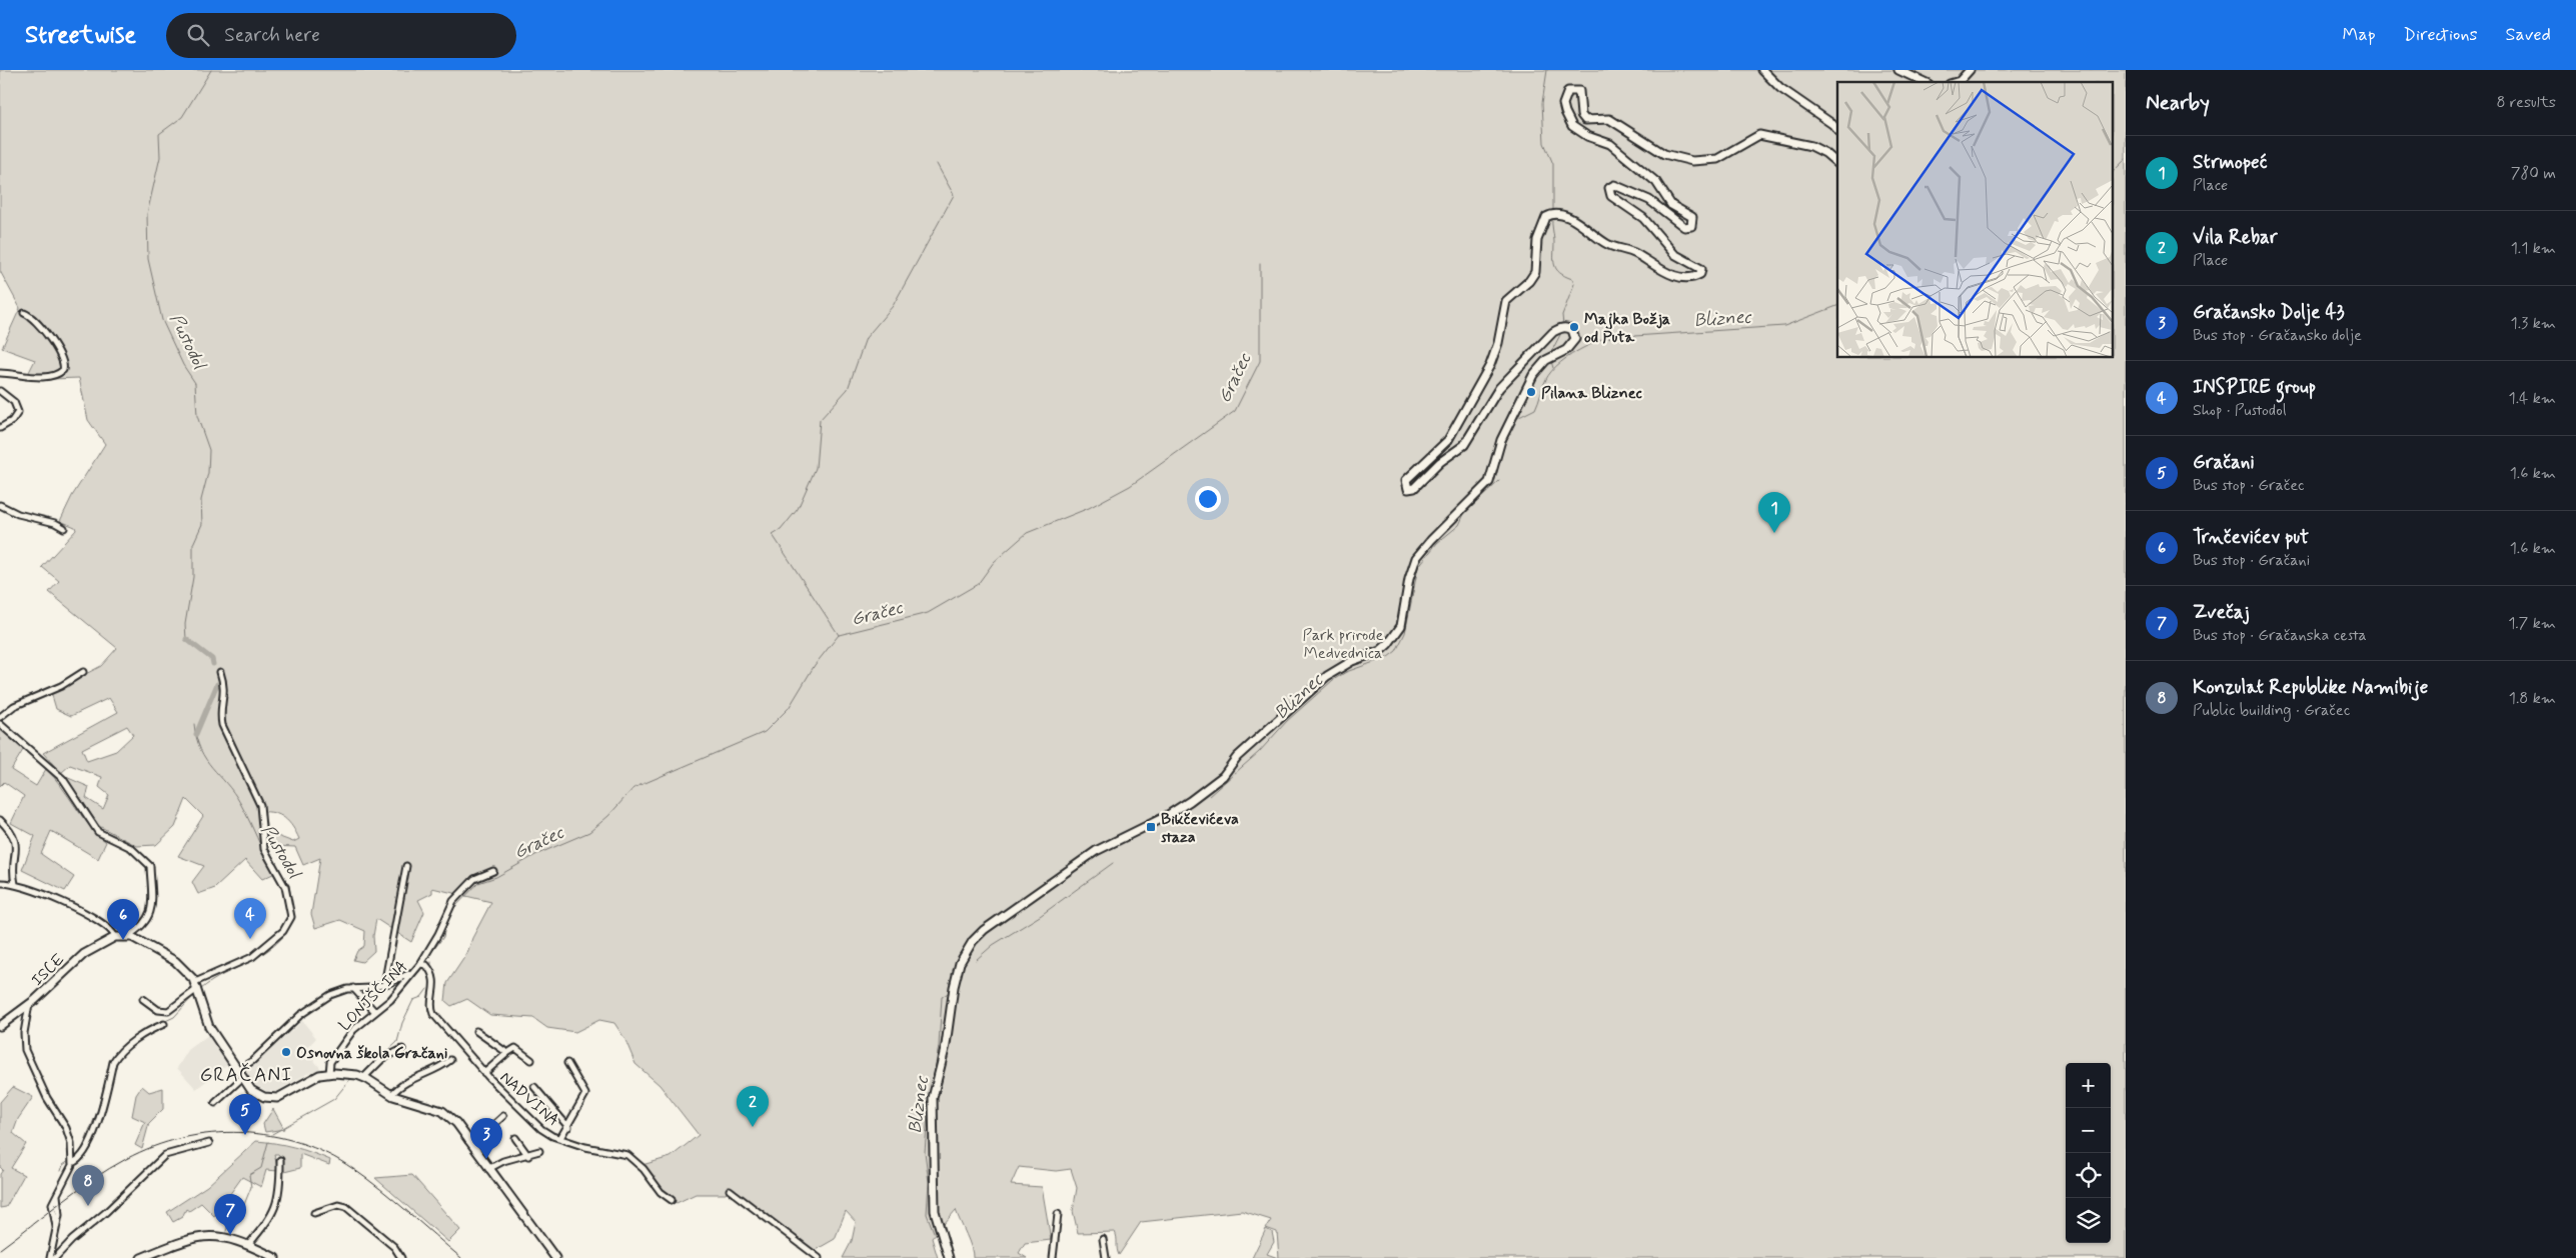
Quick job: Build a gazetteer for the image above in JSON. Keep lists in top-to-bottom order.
{
  "streets": {
    "main road": ["ISCE"],
    "street": ["LONJŠČINA", "NADVINA"]
  },
  "crossings": [
    ["LONJŠČINA", "NADVINA"]
  ],
  "districts": ["GRAČANI"],
  "water": ["Bliznec", "Pustodol", "Gračec"],
  "parks": ["Park prirode Medvednica"],
  "places": {
    "other": ["Majka Božja od Puta", "Pilana Bliznec", "Osnovna škola Gračani"],
    "transit": ["Bikčevićeva staza"]
  },
  "page": {
    "header": "Streetwise",
    "search": "Search here",
    "nav": ["Map", "Directions", "Saved"],
    "heading": ["Nearby", "8 results"],
    "list": [
      {
        "mark": "1",
        "name": "Strmopeć",
        "note": "Place",
        "value": "780 m"
      },
      {
        "mark": "2",
        "name": "Vila Rebar",
        "note": "Place",
        "value": "1.1 km"
      },
      {
        "mark": "3",
        "name": "Gračansko Dolje 43",
        "note": "Bus stop · Gračansko dolje",
        "value": "1.3 km"
      },
      {
        "mark": "4",
        "name": "INSPIRE group",
        "note": "Shop · Pustodol",
        "value": "1.4 km"
      },
      {
        "mark": "5",
        "name": "Gračani",
        "note": "Bus stop · Gračec",
        "value": "1.6 km"
      },
      {
        "mark": "6",
        "name": "Trnčevićev put",
        "note": "Bus stop · Gračani",
        "value": "1.6 km"
      },
      {
        "mark": "7",
        "name": "Zvečaj",
        "note": "Bus stop · Gračanska cesta",
        "value": "1.7 km"
      },
      {
        "mark": "8",
        "name": "Konzulat Republike Namibije",
        "note": "Public building · Gračec",
        "value": "1.8 km"
      }
    ],
    "pins": [
      "1",
      "4",
      "6",
      "2",
      "5",
      "3",
      "8",
      "7"
    ],
    "map_buttons": ["+", "−"]
  }
}
